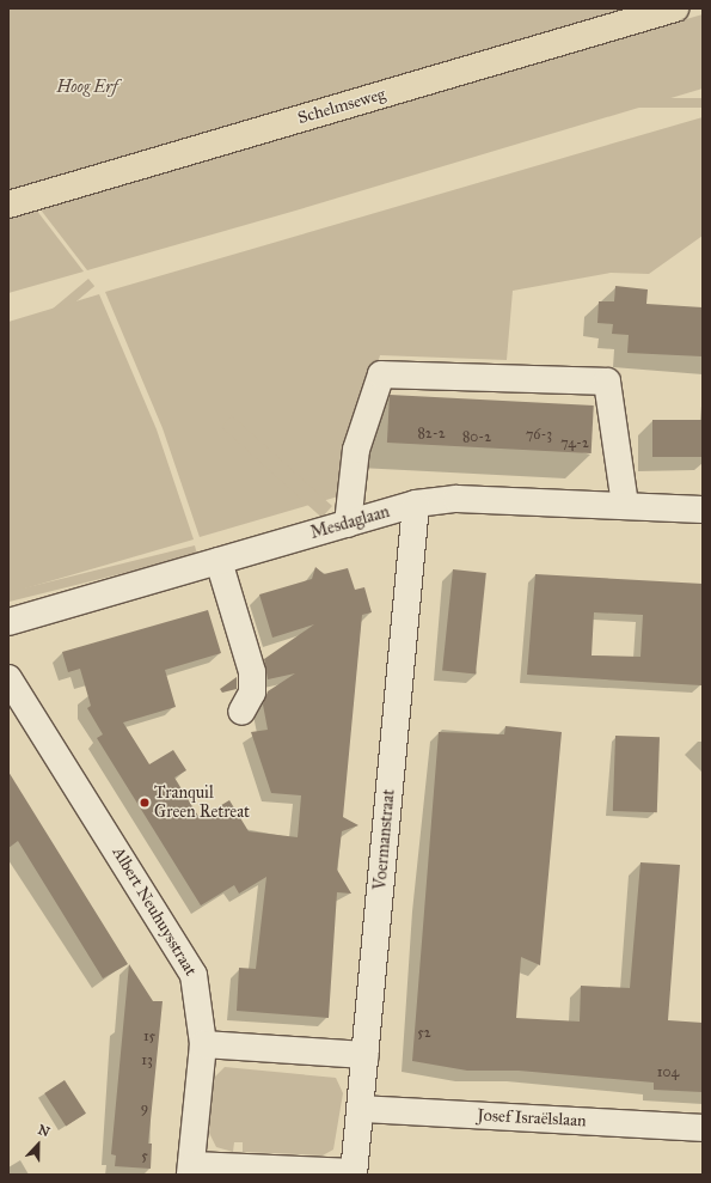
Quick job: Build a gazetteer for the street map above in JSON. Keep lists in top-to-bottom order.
{
  "streets": {
    "main road": ["Schelmseweg"],
    "street": [
      "Mesdaglaan",
      "Voermanstraat",
      "Albert Neuhuysstraat",
      "Josef Israëlslaan"
    ]
  },
  "crossings": [
    ["Mesdaglaan", "Voermanstraat"],
    ["Voermanstraat", "Josef Israëlslaan"]
  ],
  "parks": ["Hoog Erf"],
  "places": ["Tranquil Green Retreat"],
  "house_numbers": [
    "82-2",
    "76-3",
    "80-2",
    "74-2",
    "52",
    "15",
    "13",
    "104",
    "9",
    "5"
  ],
  "north": "top"
}
